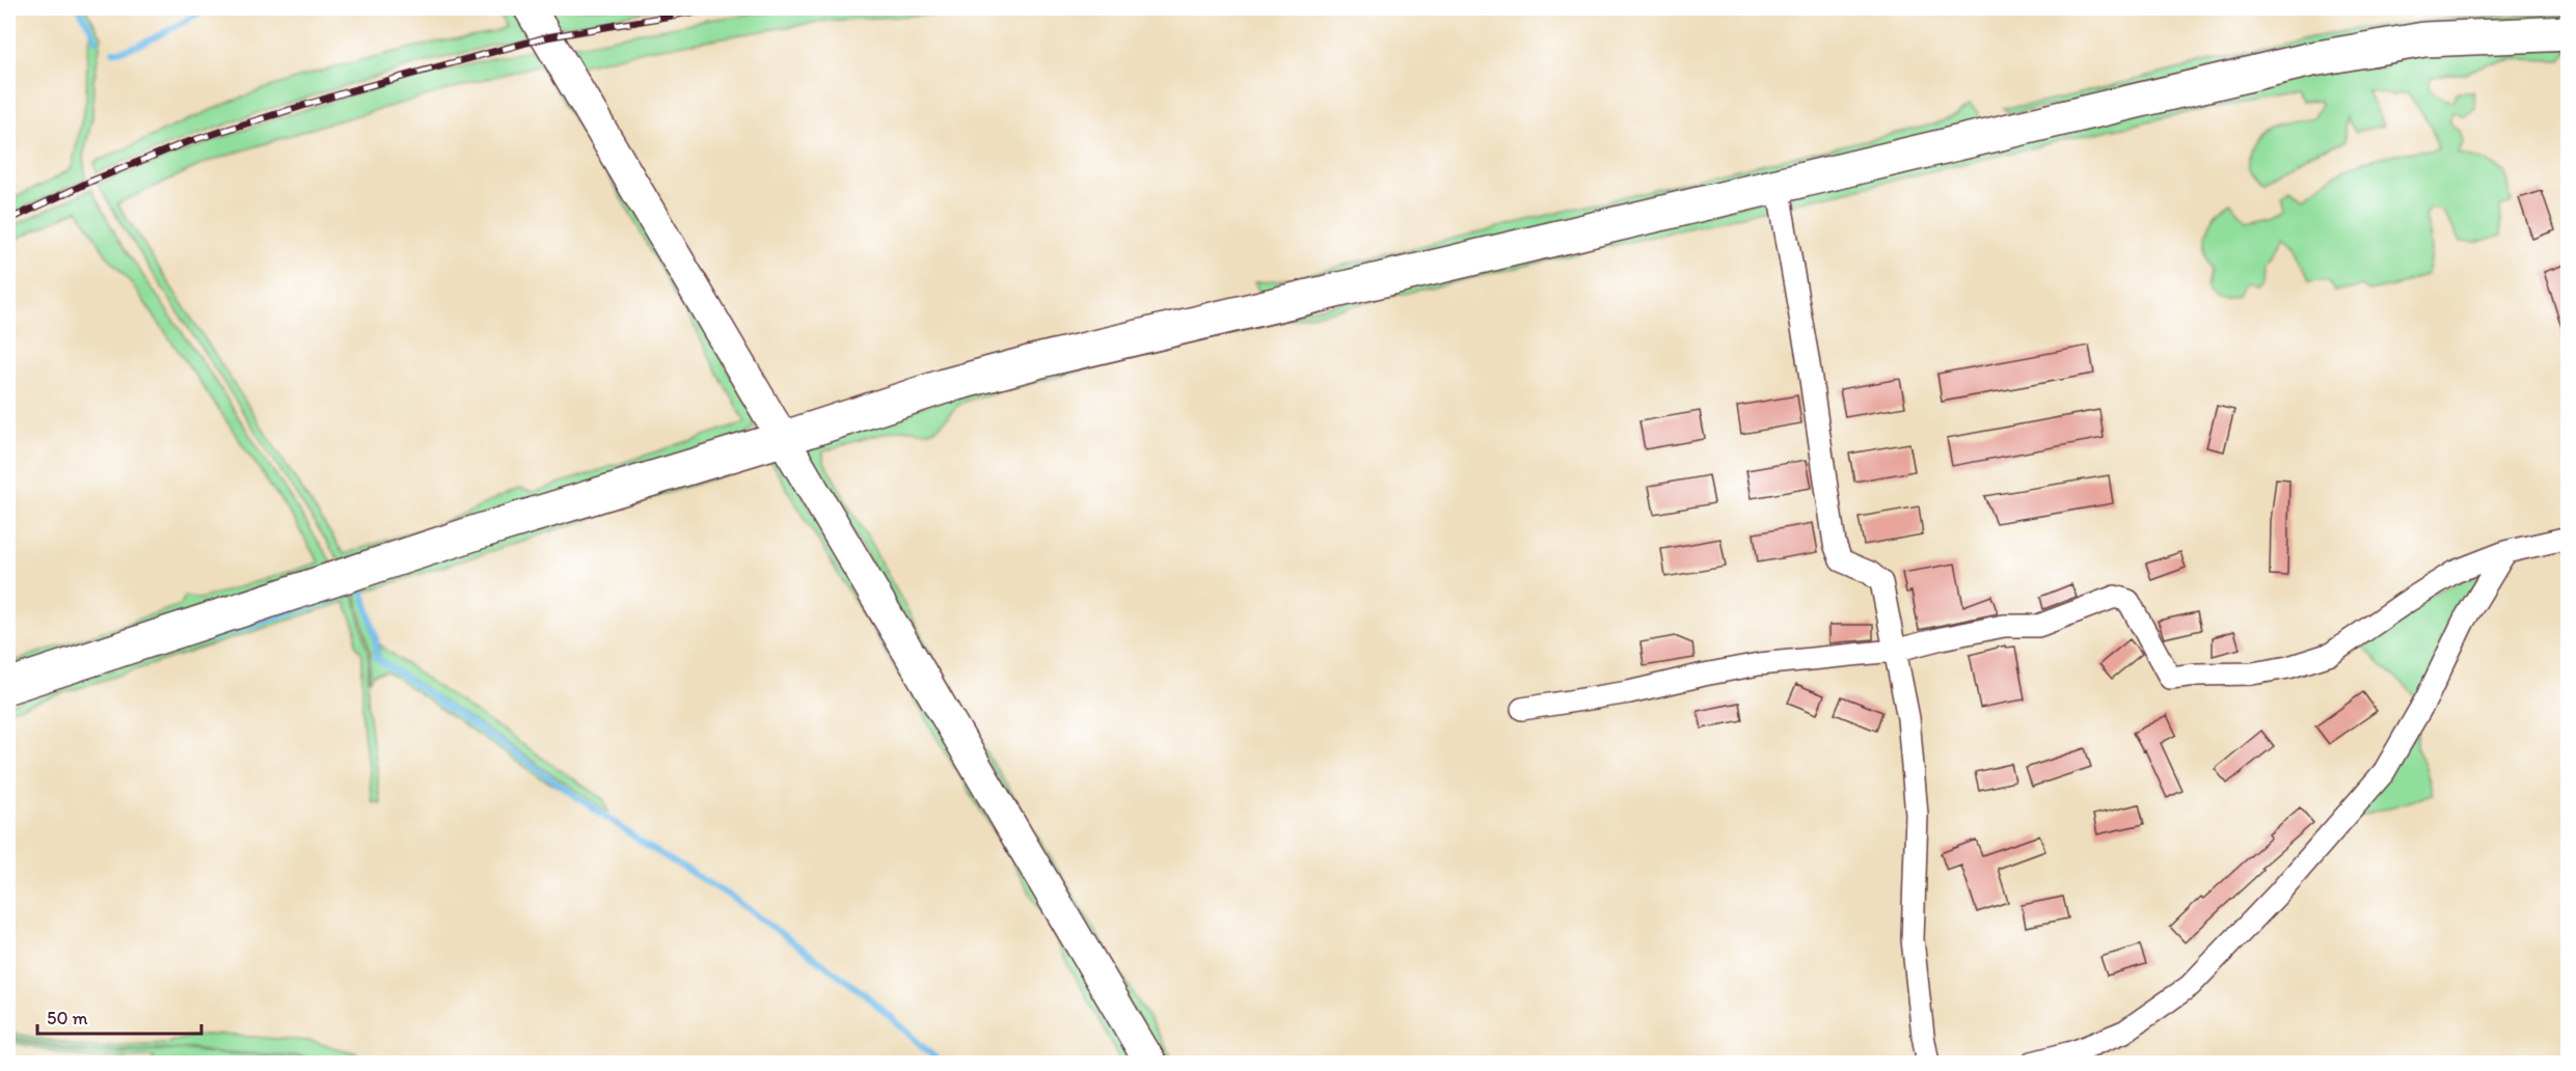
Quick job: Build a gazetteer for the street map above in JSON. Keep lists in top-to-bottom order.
{
  "scale_bar": "50 m"
}
